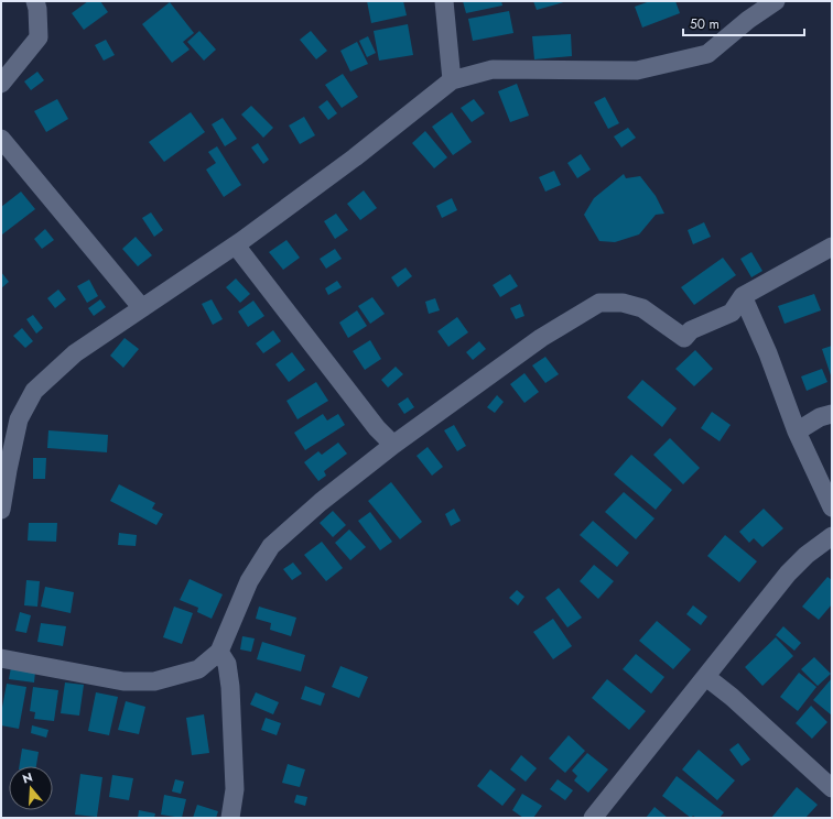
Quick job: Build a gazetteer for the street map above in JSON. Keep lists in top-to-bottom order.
{
  "scale_bar": "50 m",
  "north": "top"
}
